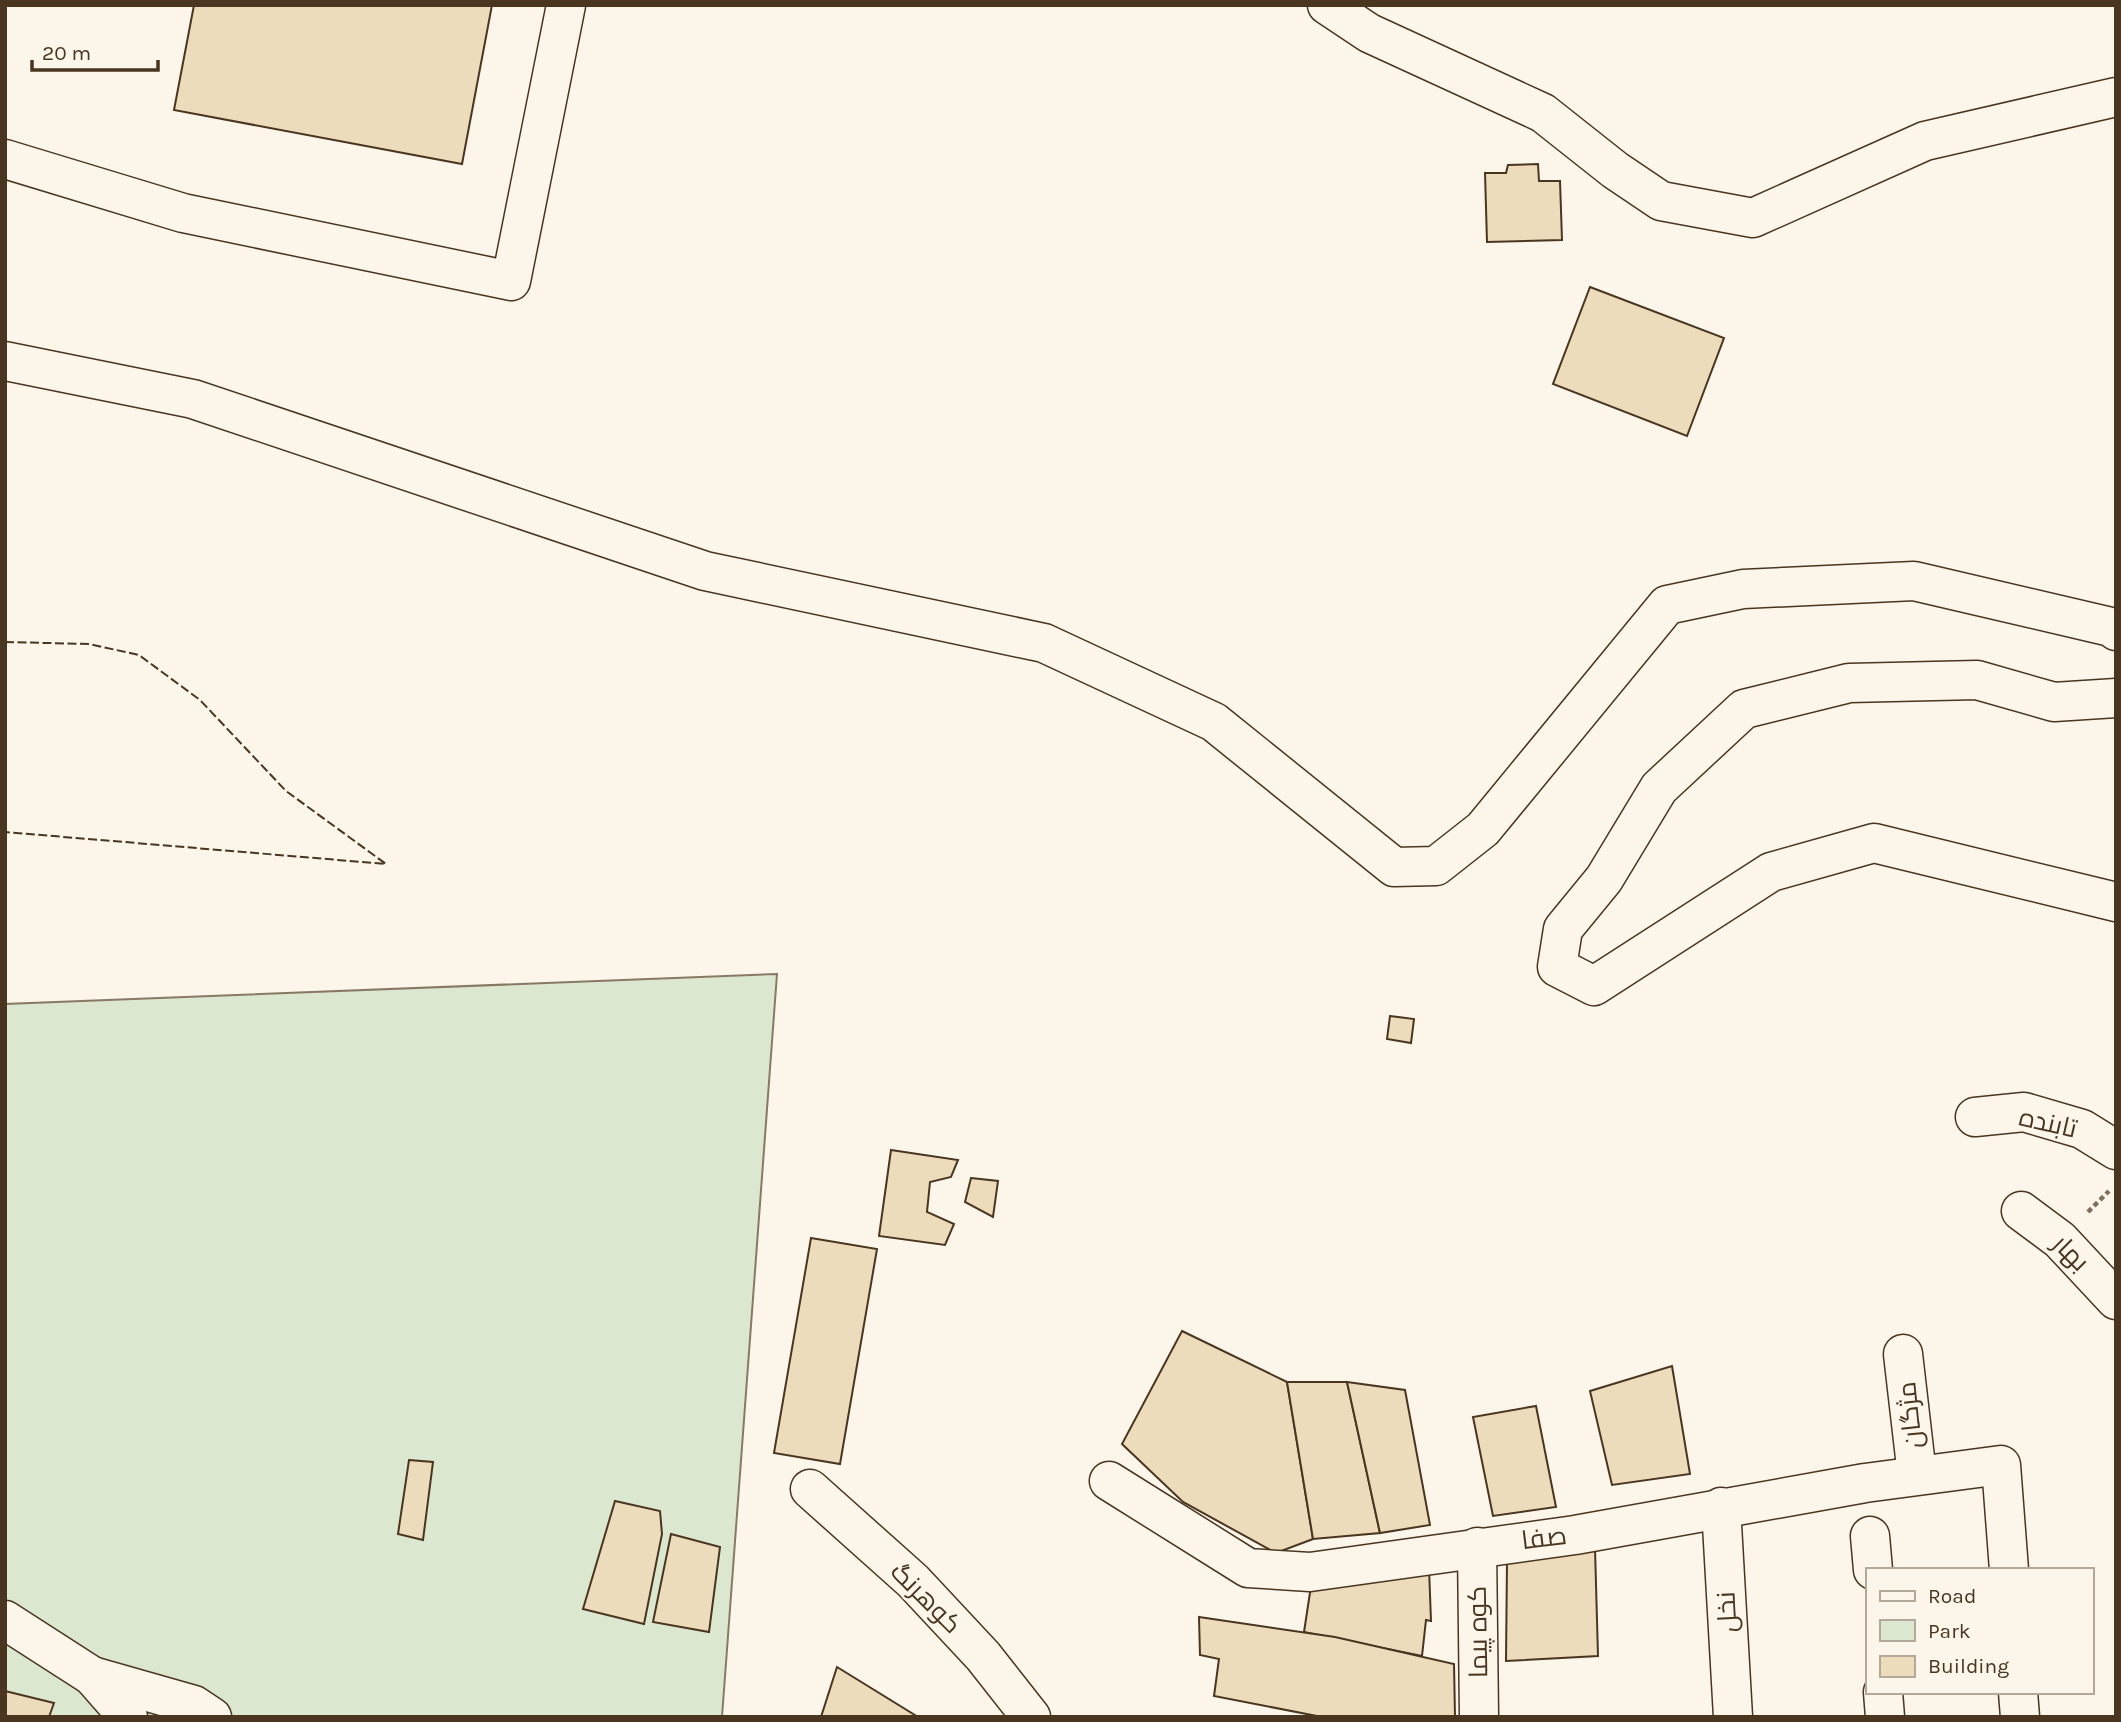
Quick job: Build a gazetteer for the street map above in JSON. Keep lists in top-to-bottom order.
{
  "streets": {
    "street": [
      "تابنده",
      "بهار",
      "مژگان",
      "صفا",
      "کوهرنگ",
      "نخل",
      "کوه پیما"
    ]
  },
  "crossings": [
    ["مژگان", "صفا"],
    ["صفا", "نخل"],
    ["صفا", "کوه پیما"]
  ],
  "legend": ["Road", "Park", "Building"],
  "scale_bar": "20 m"
}
